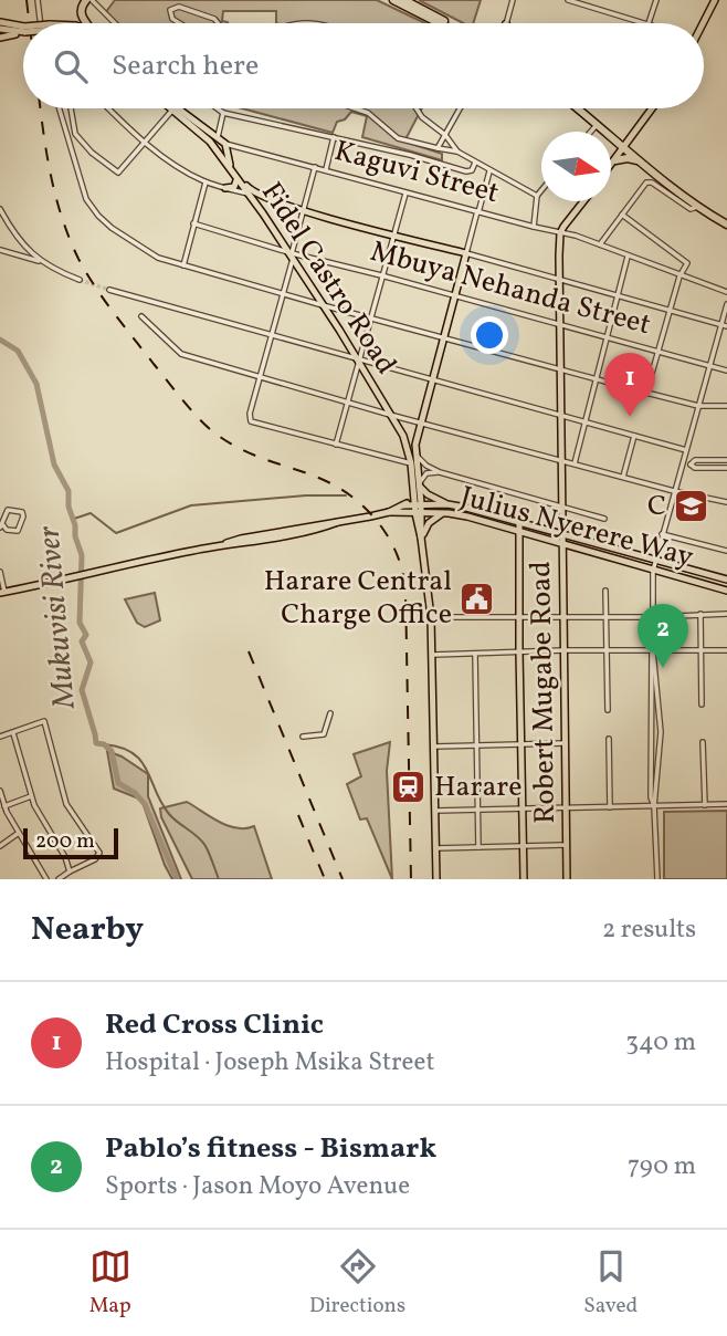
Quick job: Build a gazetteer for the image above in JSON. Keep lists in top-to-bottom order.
{
  "streets": {
    "main road": ["Fidel Castro Road", "Julius Nyerere Way", "Robert Mugabe Road"],
    "street": ["Kaguvi Street", "Mbuya Nehanda Street"]
  },
  "crossings": [
    ["Kaguvi Street", "Fidel Castro Road"],
    ["Kaguvi Street", "Robert Mugabe Road"],
    ["Fidel Castro Road", "Mbuya Nehanda Street"],
    ["Fidel Castro Road", "Julius Nyerere Way"],
    ["Mbuya Nehanda Street", "Robert Mugabe Road"],
    ["Julius Nyerere Way", "Robert Mugabe Road"]
  ],
  "water": ["Mukuvisi River"],
  "places": {
    "school or university": ["C"],
    "public building": ["Harare Central Charge Office"],
    "station": ["Harare"]
  },
  "scale_bar": "200 m",
  "north": "right",
  "page": {
    "search": "Search here",
    "pins": ["1", "2"],
    "scale": "200 m",
    "heading": ["Nearby", "2 results"],
    "list": [
      {
        "mark": "1",
        "name": "Red Cross Clinic",
        "note": "Hospital · Joseph Msika Street",
        "value": "340 m"
      },
      {
        "mark": "2",
        "name": "Pablo’s fitness - Bismark",
        "note": "Sports · Jason Moyo Avenue",
        "value": "790 m"
      }
    ],
    "nav": ["Map", "Directions", "Saved"]
  }
}
